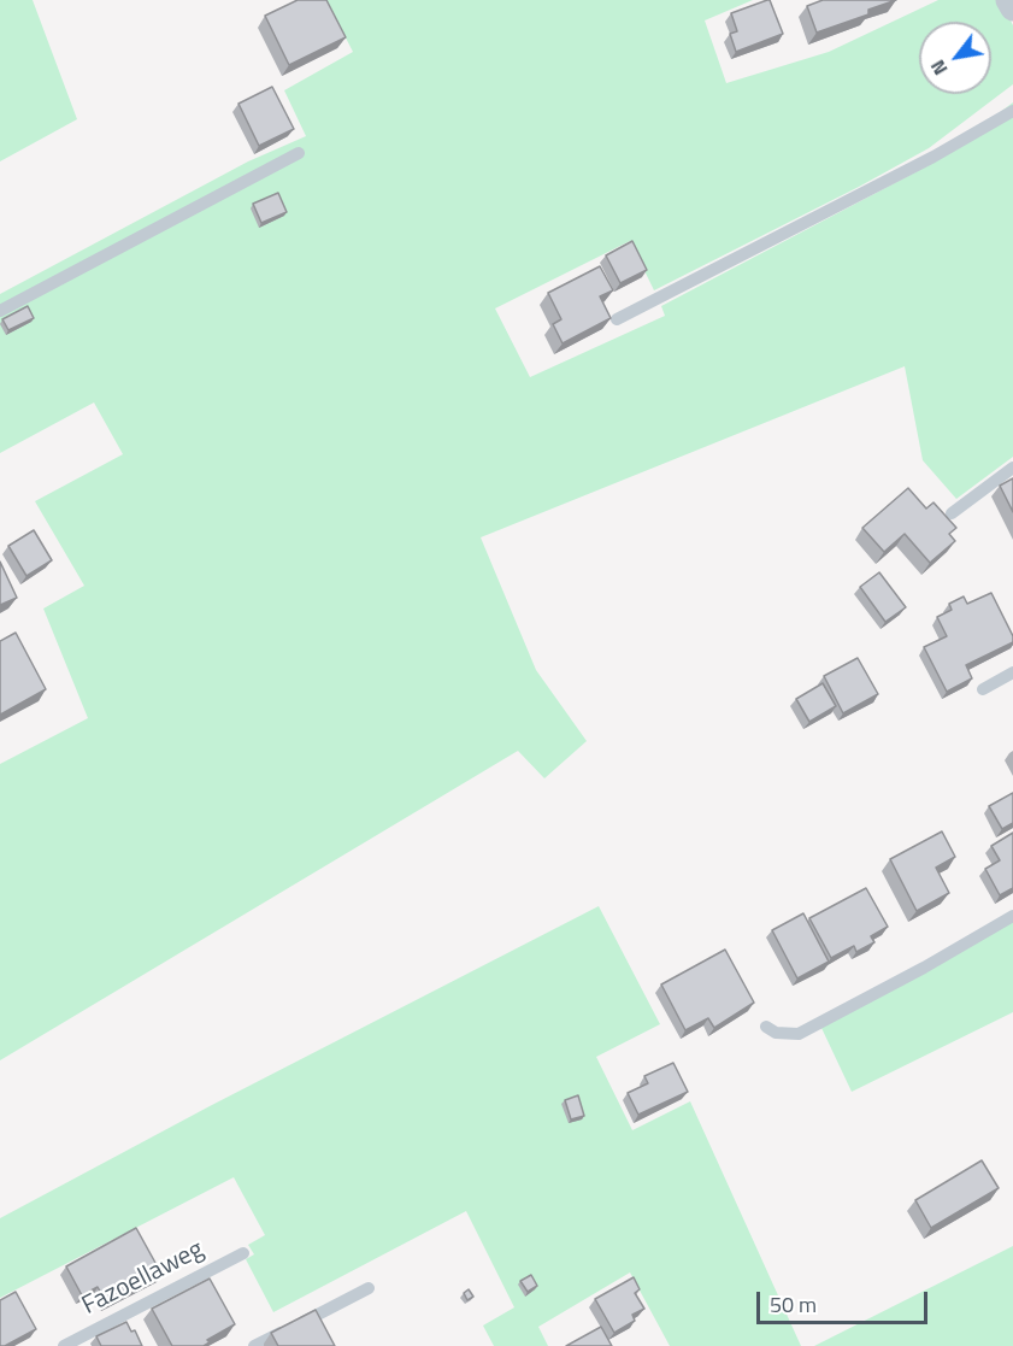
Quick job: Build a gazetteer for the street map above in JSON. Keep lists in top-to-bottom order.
{
  "streets": {
    "lane": ["Fazoellaweg"]
  },
  "scale_bar": "50 m",
  "north": "bottom left"
}
